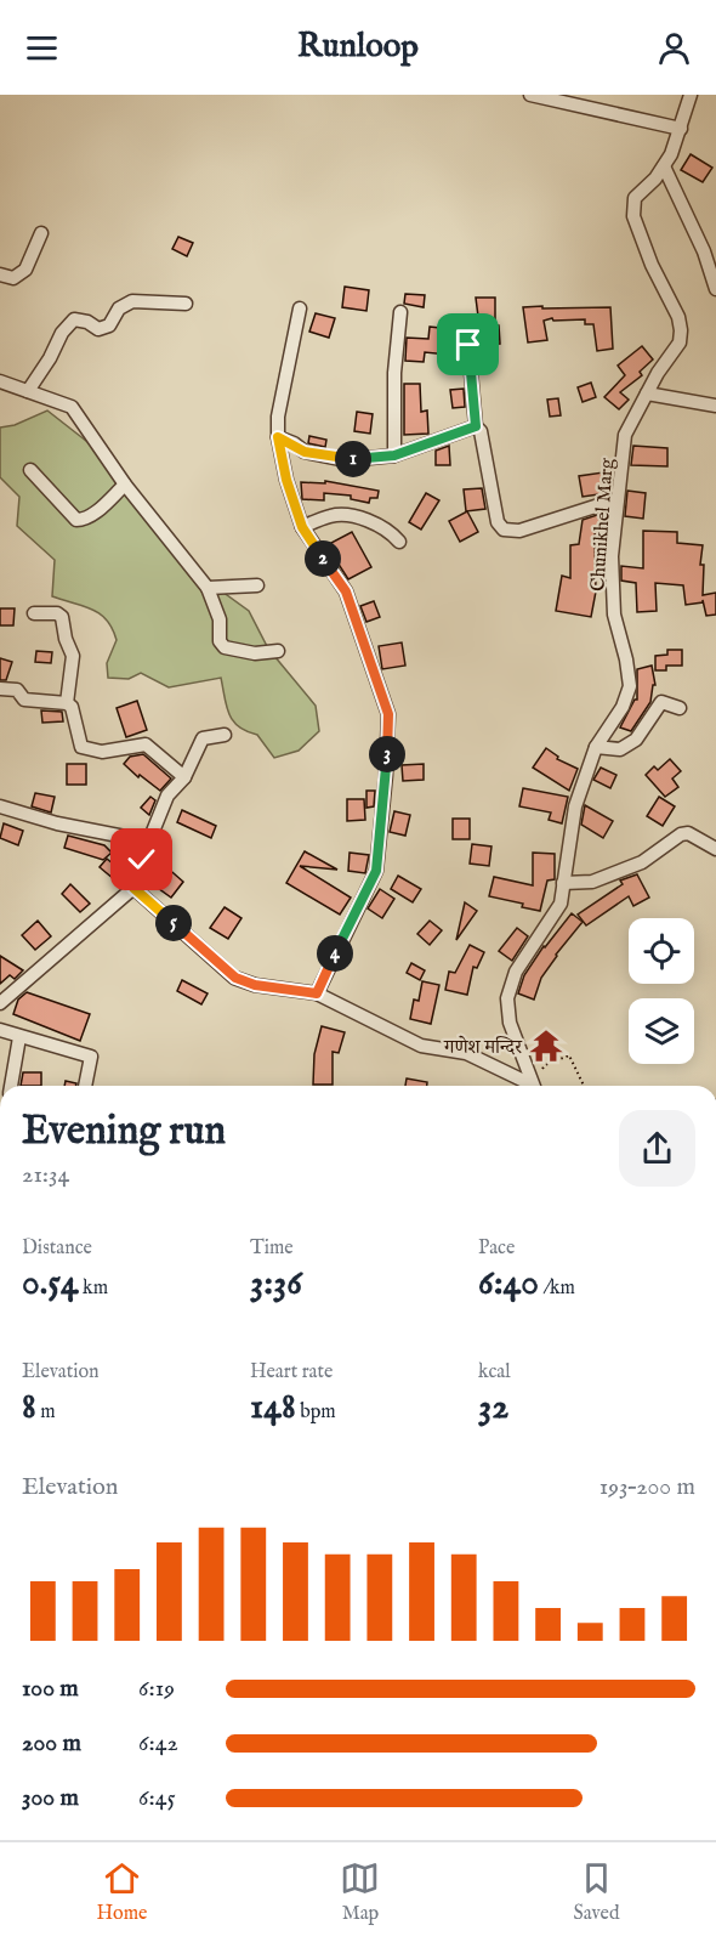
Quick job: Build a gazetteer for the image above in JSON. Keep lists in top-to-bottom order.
{
  "streets": {
    "street": ["Chunikhel Marg"]
  },
  "places": {
    "temple": ["गणेश मन्दिर"]
  },
  "page": {
    "header": "Runloop",
    "pins": [
      "1",
      "2",
      "3",
      "5",
      "4"
    ],
    "heading": ["Evening run", "21:34"],
    "stats": [
      ["Distance", "0.54 km"],
      ["Time", "3:36"],
      ["Pace", "6:40 /km"],
      ["Elevation", "8 m"],
      ["Heart rate", "148 bpm"],
      ["kcal", "32"]
    ],
    "chart": ["Elevation", "193–200 m"],
    "list": [
      {
        "name": "100 m",
        "note": "6:19"
      },
      {
        "name": "200 m",
        "note": "6:42"
      },
      {
        "name": "300 m",
        "note": "6:45"
      }
    ],
    "tabs": ["Home", "Map", "Saved"]
  }
}
